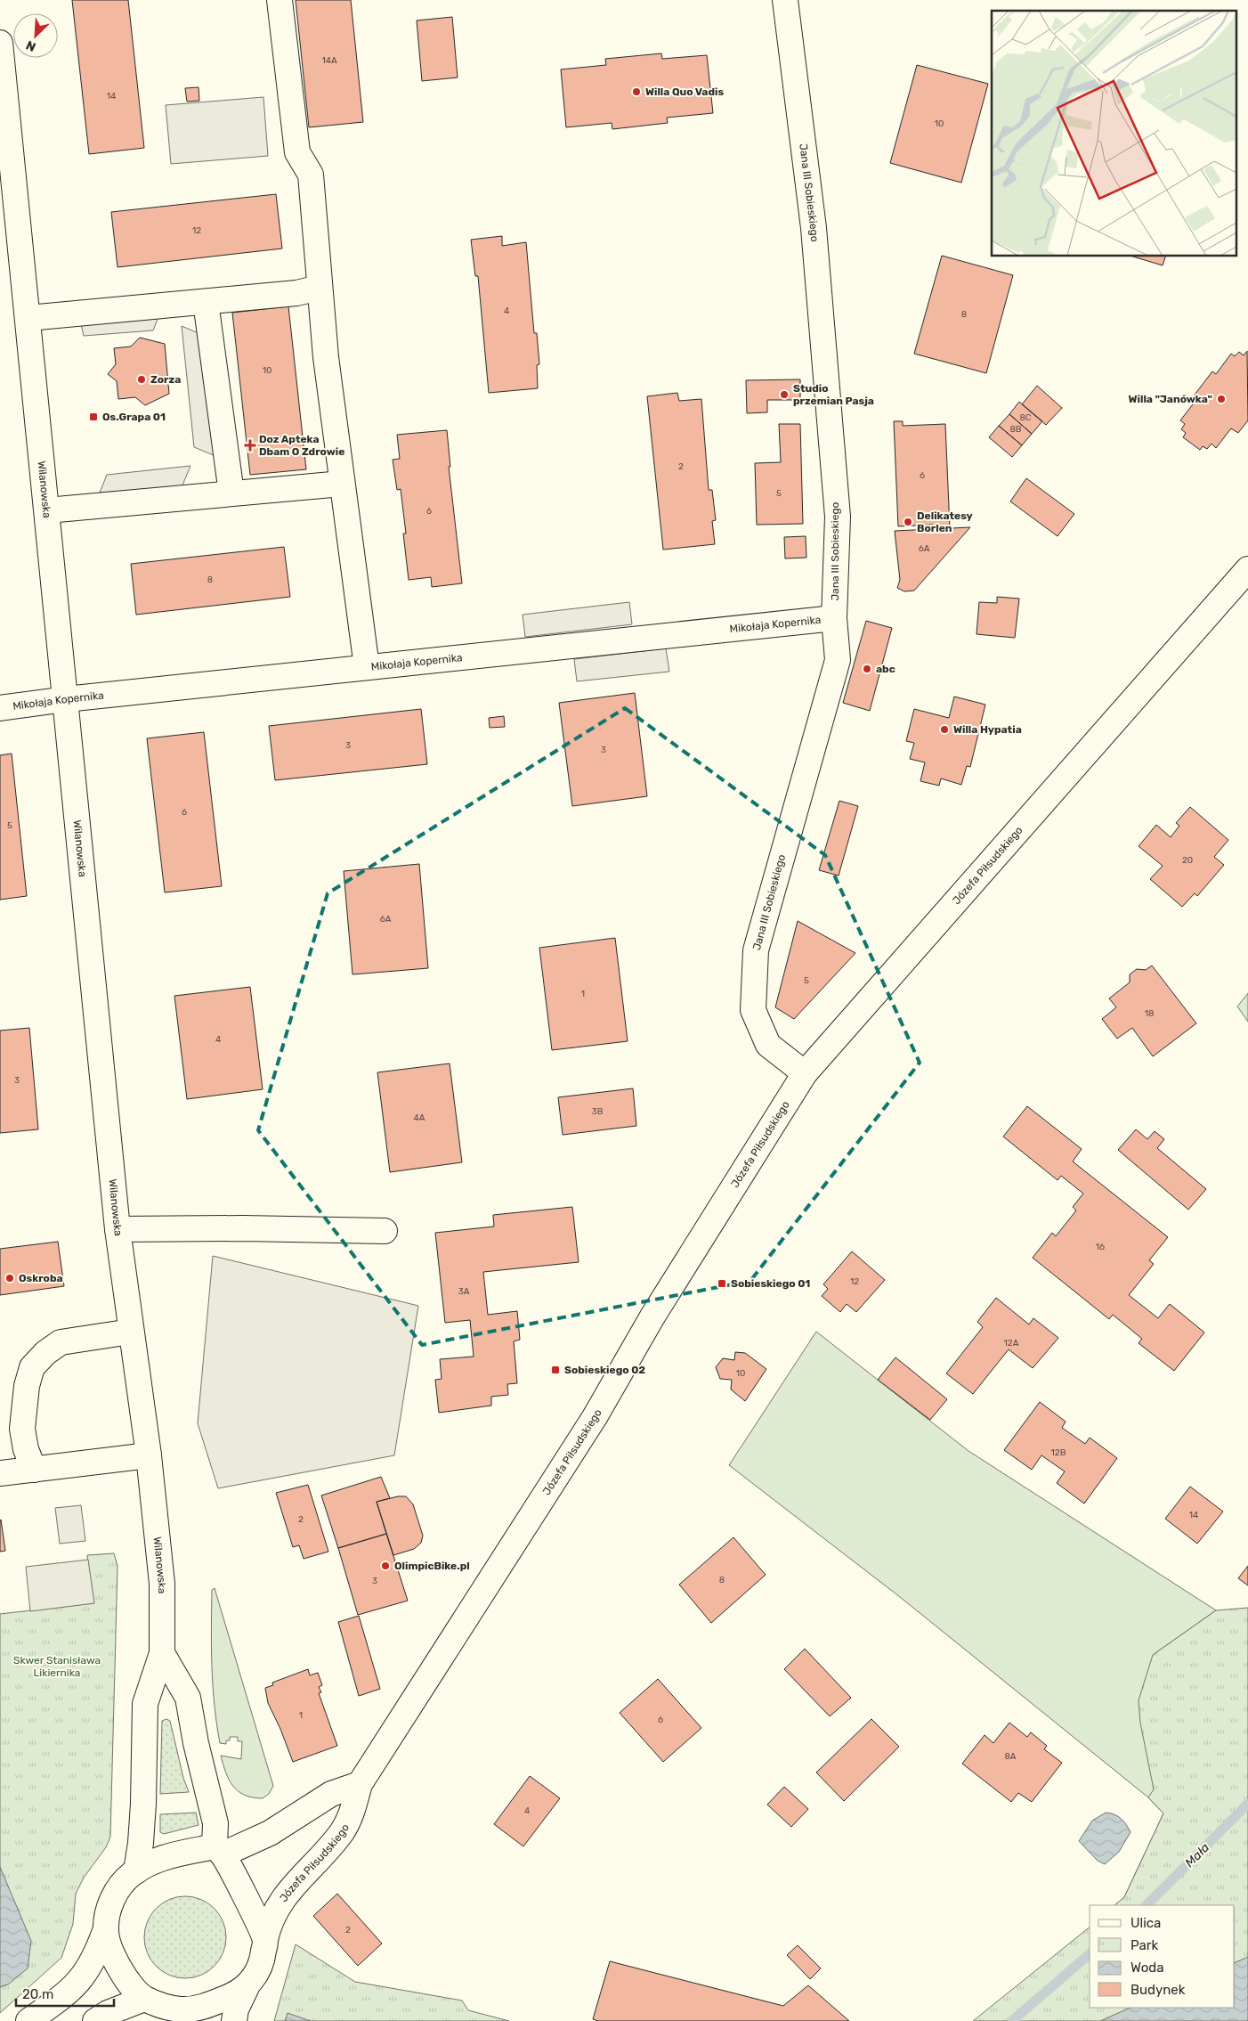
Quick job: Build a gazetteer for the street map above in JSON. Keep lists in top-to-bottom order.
{
  "streets": {
    "street": [
      "Jana III Sobieskiego",
      "Wilanowska",
      "Mikołaja Kopernika",
      "Józefa Piłsudskiego"
    ]
  },
  "crossings": [
    ["Jana III Sobieskiego", "Mikołaja Kopernika"],
    ["Jana III Sobieskiego", "Józefa Piłsudskiego"],
    ["Wilanowska", "Mikołaja Kopernika"],
    ["Wilanowska", "Józefa Piłsudskiego"]
  ],
  "water": ["Mała"],
  "parks": ["Skwer Stanisława Likiernika"],
  "places": {
    "other": [
      "Willa Quo Vadis",
      "Zorza",
      "Studio przemian Pasja",
      "Willa \"Janówka\"",
      "Delikatesy Borlen",
      "abc",
      "Willa Hypatia",
      "Oskroba",
      "OlimpicBike.pl"
    ],
    "transit": ["Os.Grapa 01", "Sobieskiego 01", "Sobieskiego 02"],
    "health": ["Doz Apteka Dbam O Zdrowie"]
  },
  "house_numbers": [
    "14A",
    "14",
    "10",
    "12",
    "4",
    "8",
    "10",
    "8C",
    "8B",
    "2",
    "6",
    "5",
    "6",
    "6A",
    "8",
    "3",
    "3",
    "6",
    "5",
    "20",
    "6A",
    "5",
    "1",
    "18",
    "4",
    "3",
    "3B",
    "4A",
    "16",
    "12",
    "3A",
    "12A",
    "10",
    "12B",
    "14",
    "2",
    "8",
    "3",
    "1",
    "6",
    "8A",
    "4",
    "2"
  ],
  "legend": [
    "Ulica",
    "Park",
    "Woda",
    "Budynek"
  ],
  "scale_bar": "20 m",
  "north": "bottom left"
}
